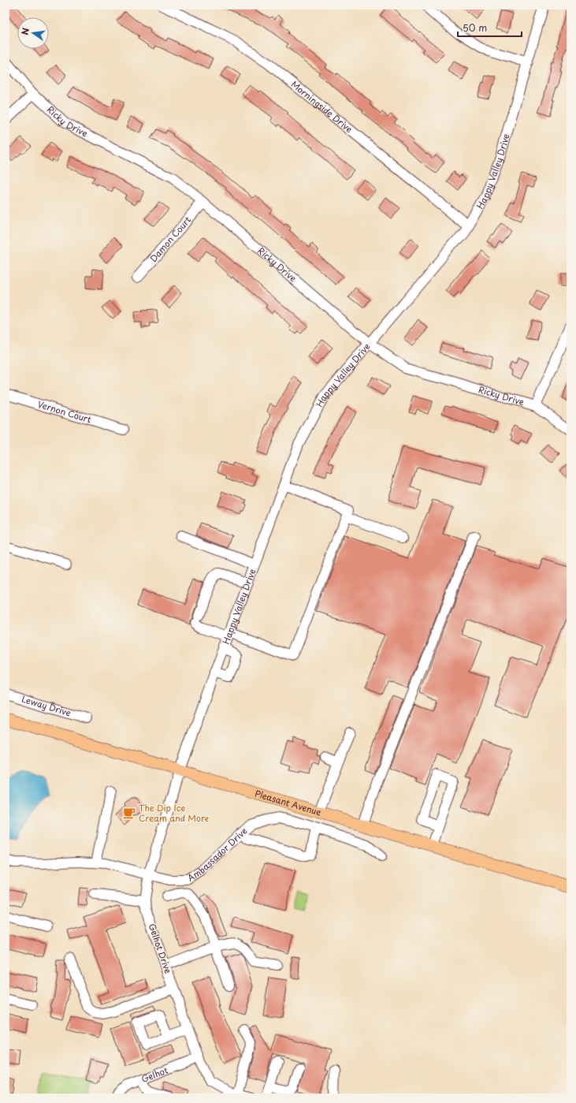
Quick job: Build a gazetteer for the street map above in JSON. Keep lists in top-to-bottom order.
{
  "streets": {
    "main road": ["Pleasant Avenue"],
    "street": [
      "Morningside Drive",
      "Ricky Drive",
      "Happy Valley Drive",
      "Damon Court",
      "Vernon Court",
      "Leway Drive",
      "Ambassador Drive",
      "Gelhot Drive",
      "Gelhot"
    ]
  },
  "crossings": [
    ["Morningside Drive", "Happy Valley Drive"],
    ["Ricky Drive", "Happy Valley Drive"],
    ["Ricky Drive", "Damon Court"],
    ["Happy Valley Drive", "Pleasant Avenue"],
    ["Happy Valley Drive", "Gelhot Drive"],
    ["Pleasant Avenue", "Gelhot Drive"],
    ["Ambassador Drive", "Gelhot Drive"],
    ["Gelhot Drive", "Gelhot"]
  ],
  "places": {
    "cafe": ["The Dip Ice Cream and More"]
  },
  "scale_bar": "50 m",
  "north": "left"
}
